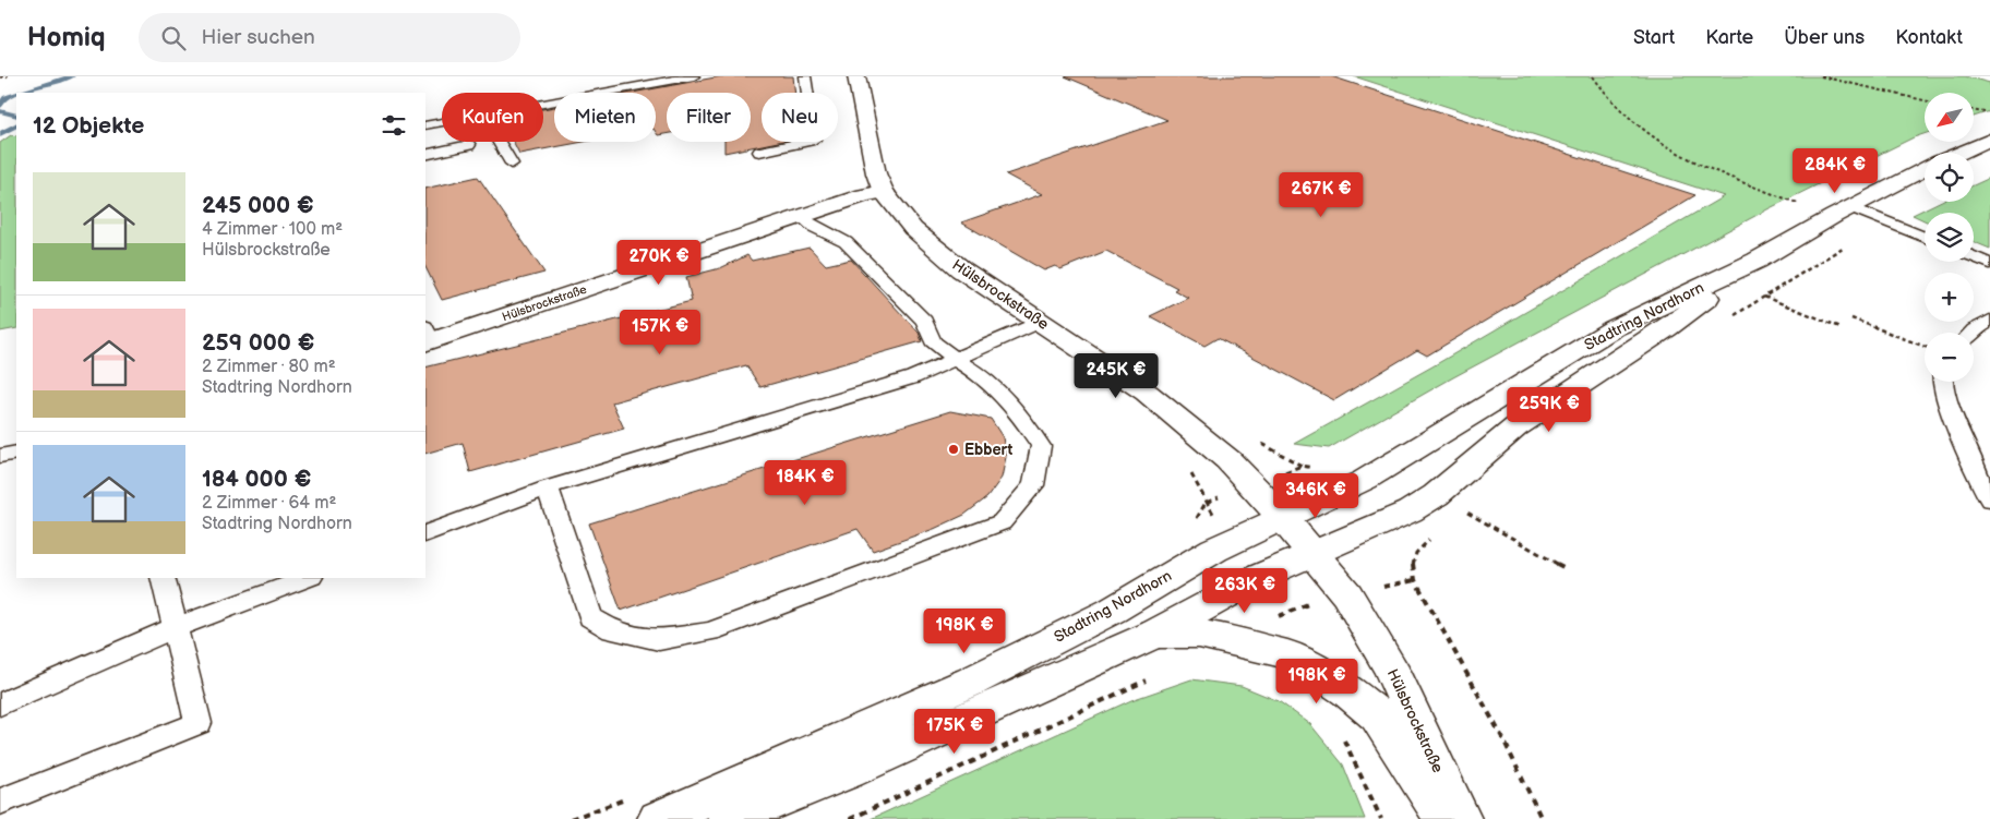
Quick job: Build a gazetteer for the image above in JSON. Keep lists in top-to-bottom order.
{
  "streets": {
    "main road": ["Hülsbrockstraße", "Stadtring Nordhorn"]
  },
  "crossings": [
    ["Hülsbrockstraße", "Stadtring Nordhorn"]
  ],
  "places": ["Ebbert"],
  "north": "bottom left",
  "page": {
    "header": "Homiq",
    "search": "Hier suchen",
    "nav": [
      "Start",
      "Karte",
      "Über uns",
      "Kontakt"
    ],
    "map_buttons": ["+", "−"],
    "chip": [
      "Kaufen",
      "Mieten",
      "Filter",
      "Neu"
    ],
    "heading": "12 Objekte",
    "price": [
      "284K €",
      "267K €",
      "270K €",
      "157K €",
      "245K €",
      "259K €",
      "184K €",
      "346K €",
      "263K €",
      "198K €",
      "198K €",
      "175K €"
    ],
    "list": [
      {
        "name": "245 000 €",
        "note": "4 Zimmer · 100 m² · Hülsbrockstraße"
      },
      {
        "name": "259 000 €",
        "note": "2 Zimmer · 80 m² · Stadtring Nordhorn"
      },
      {
        "name": "184 000 €",
        "note": "2 Zimmer · 64 m² · Stadtring Nordhorn"
      }
    ]
  }
}
